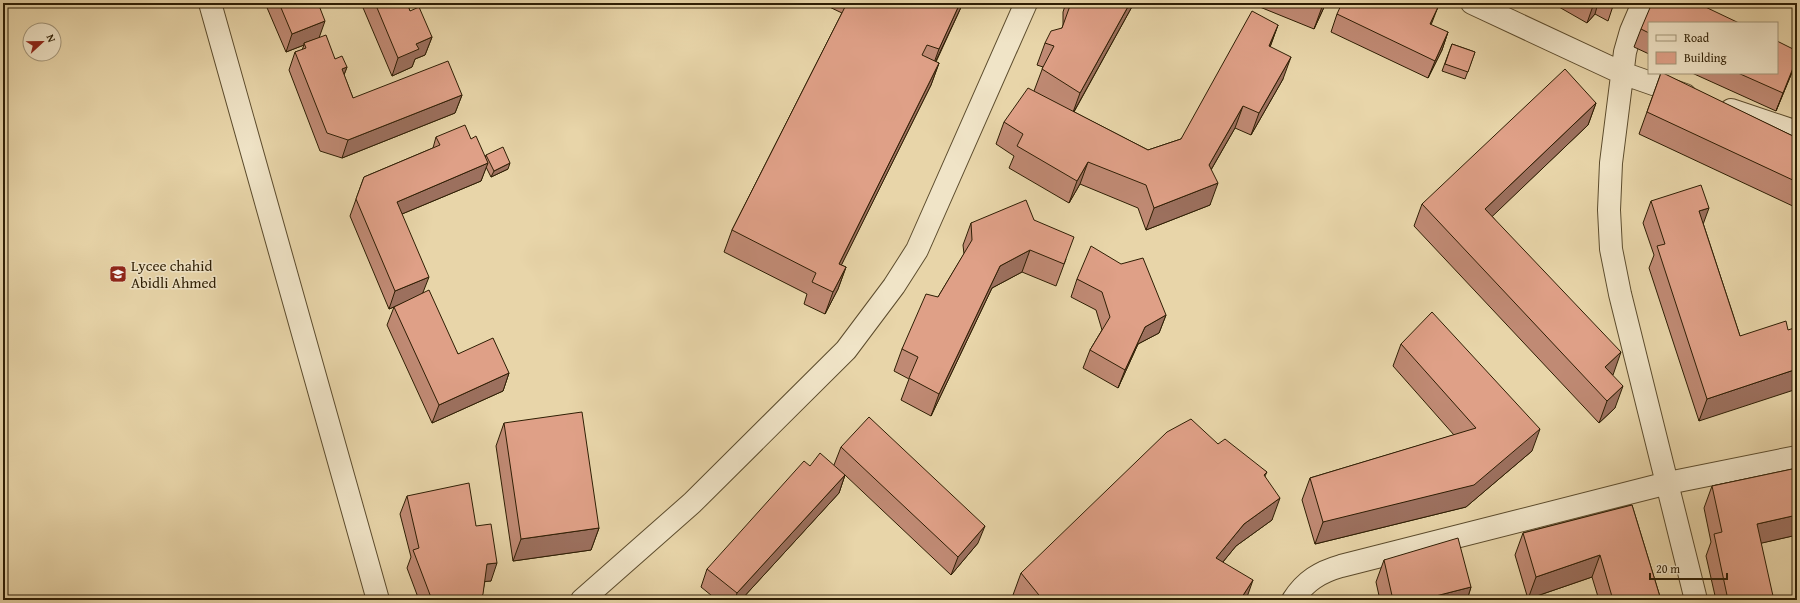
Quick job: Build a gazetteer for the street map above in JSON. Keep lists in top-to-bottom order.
{
  "places": {
    "school or university": ["Lycee chahid Abidli Ahmed"]
  },
  "legend": ["Road", "Building"],
  "scale_bar": "20 m",
  "north": "right"
}
